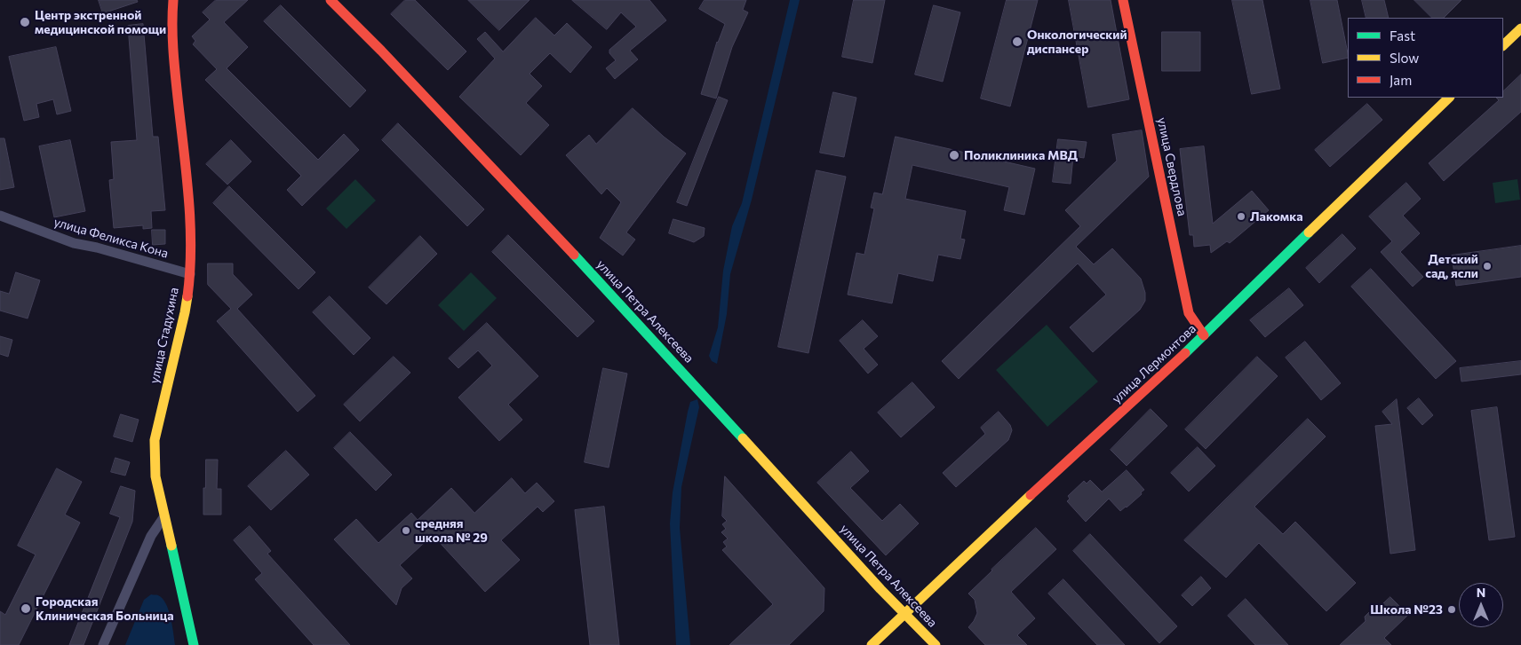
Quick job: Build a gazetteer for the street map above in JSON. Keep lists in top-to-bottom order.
{
  "streets": {
    "street": [
      "улица Свердлова",
      "улица Феликса Кона",
      "улица Петра Алексеева",
      "улица Стадухина",
      "улица Лермонтова"
    ]
  },
  "crossings": [
    ["улица Свердлова", "улица Лермонтова"],
    ["улица Феликса Кона", "улица Стадухина"],
    ["улица Петра Алексеева", "улица Лермонтова"]
  ],
  "places": [
    "Центр экстренной медицинской помощи",
    "Онкологический диспансер",
    "Поликлиника МВД",
    "Лакомка",
    "Детский сад, ясли",
    "средняя школа № 29",
    "Городская Клиническая Больница",
    "Школа №23"
  ],
  "legend": ["Fast", "Slow", "Jam"],
  "north": "top"
}
